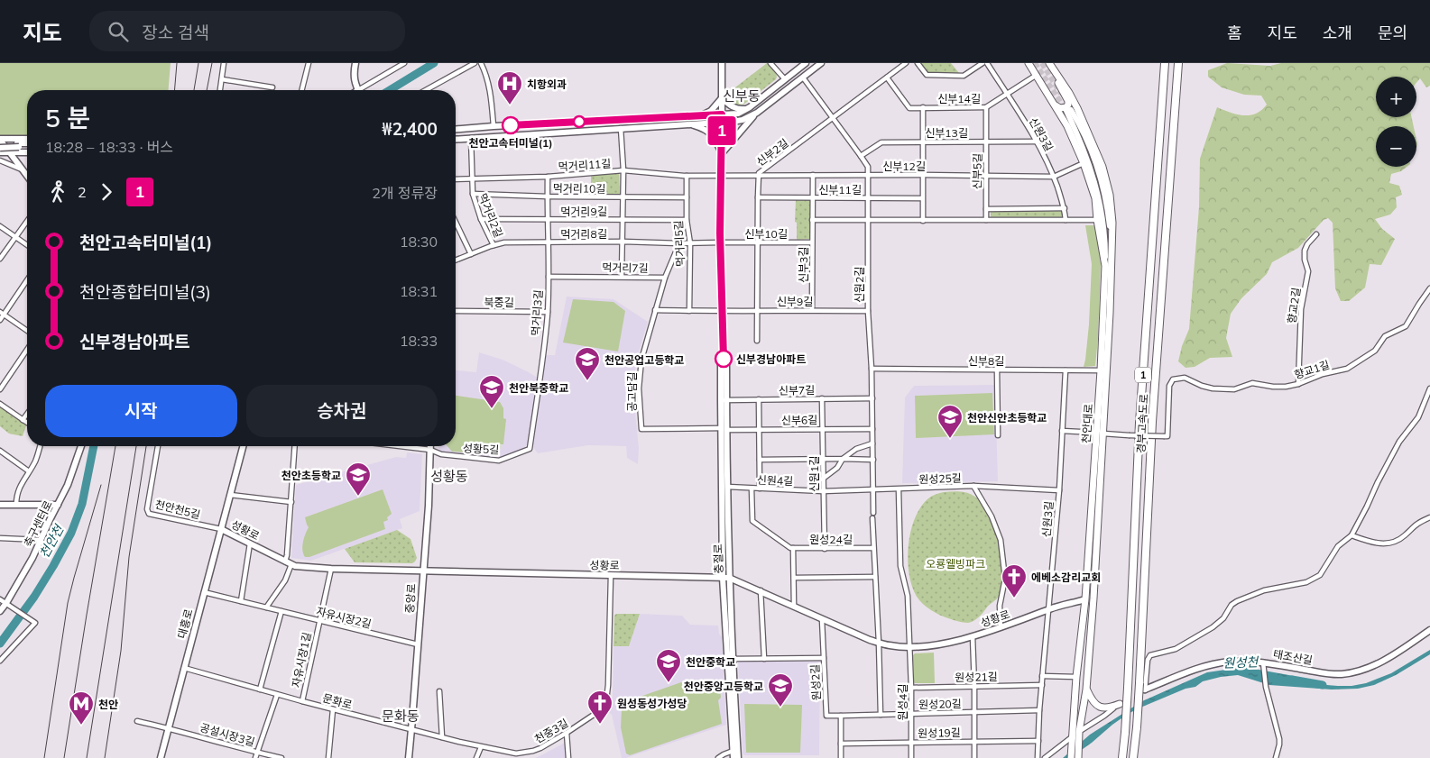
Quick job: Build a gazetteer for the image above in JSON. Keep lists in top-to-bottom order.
{
  "streets": {
    "highway": ["1", "경부고속도로"],
    "main road": ["천안대로"],
    "street": [
      "신부14길",
      "신부13길",
      "신원3길",
      "신부2길",
      "먹거리11길",
      "신부12길",
      "신부5길",
      "먹거리10길",
      "신부11길",
      "먹거리9길",
      "먹거리2길",
      "먹거리8길",
      "신부10길",
      "먹거리5길",
      "신부3길",
      "먹거리7길",
      "신원2길",
      "신부9길",
      "북중길",
      "향교2길",
      "먹거리3길",
      "신부8길",
      "향교1길",
      "신부7길",
      "공고담길",
      "신부6길",
      "성황5길",
      "신원1길",
      "원성25길",
      "신원4길",
      "천안천5길",
      "축구센터로",
      "성황로",
      "원성24길",
      "충절로",
      "중앙로",
      "자유시장2길",
      "대흥로",
      "태조산길",
      "자유시장1길",
      "원성21길",
      "원성2길",
      "문화로",
      "원성4길",
      "원성20길",
      "천중3길",
      "원성19길",
      "공설시장3길"
    ]
  },
  "crossings": [
    ["신부14길", "신원3길"],
    ["신부14길", "신부2길"],
    ["신부14길", "신부5길"],
    ["신부13길", "신원3길"],
    ["신부13길", "신부5길"],
    ["신부13길", "신원2길"],
    ["신원3길", "신부12길"],
    ["신원3길", "신부8길"],
    ["신원3길", "원성25길"],
    ["신원3길", "성황로"],
    ["신원3길", "원성21길"],
    ["신원3길", "원성20길"],
    ["신원3길", "원성19길"],
    ["신부2길", "신부12길"],
    ["신부2길", "신부11길"],
    ["신부2길", "신부10길"],
    ["신부2길", "신원2길"],
    ["신부2길", "신부9길"],
    ["먹거리11길", "신부12길"],
    ["먹거리11길", "먹거리2길"],
    ["먹거리11길", "먹거리5길"],
    ["먹거리11길", "먹거리3길"],
    ["먹거리11길", "충절로"],
    ["신부12길", "신부5길"],
    ["신부12길", "신부3길"],
    ["신부12길", "신원2길"],
    ["신부12길", "충절로"],
    ["먹거리10길", "먹거리2길"],
    ["먹거리10길", "먹거리5길"],
    ["먹거리10길", "먹거리3길"],
    ["신부11길", "신부3길"],
    ["신부11길", "신원2길"],
    ["먹거리9길", "먹거리2길"],
    ["먹거리9길", "먹거리5길"],
    ["먹거리9길", "먹거리3길"],
    ["먹거리2길", "먹거리8길"],
    ["먹거리8길", "신부10길"],
    ["먹거리8길", "먹거리5길"],
    ["먹거리8길", "먹거리3길"],
    ["먹거리8길", "충절로"],
    ["신부10길", "신부3길"],
    ["신부10길", "충절로"],
    ["먹거리5길", "신부9길"],
    ["신부3길", "신부9길"],
    ["먹거리7길", "먹거리3길"],
    ["먹거리7길", "공고담길"],
    ["신원2길", "신부9길"],
    ["신원2길", "신부8길"],
    ["신원2길", "신부7길"],
    ["신원2길", "신부6길"],
    ["신원2길", "원성25길"],
    ["신원2길", "성황로"],
    ["신원2길", "원성24길"],
    ["신원2길", "원성20길"],
    ["신부9길", "공고담길"],
    ["신부9길", "충절로"],
    ["북중길", "먹거리3길"],
    ["향교2길", "향교1길"],
    ["먹거리3길", "성황5길"],
    ["신부8길", "천안대로"],
    ["향교1길", "천안대로"],
    ["신부7길", "신원1길"],
    ["신부7길", "충절로"],
    ["공고담길", "신부6길"],
    ["공고담길", "충절로"],
    ["신부6길", "신원1길"],
    ["신부6길", "충절로"],
    ["천안대로", "성황로"],
    ["천안대로", "태조산길"],
    ["성황5길", "중앙로"],
    ["신원1길", "원성25길"],
    ["신원1길", "신원4길"],
    ["신원1길", "원성24길"],
    ["원성25길", "신원4길"],
    ["신원4길", "충절로"],
    ["천안천5길", "성황로"],
    ["천안천5길", "대흥로"],
    ["성황로", "원성24길"],
    ["성황로", "충절로"],
    ["성황로", "중앙로"],
    ["성황로", "대흥로"],
    ["성황로", "자유시장1길"],
    ["성황로", "원성2길"],
    ["성황로", "원성4길"],
    ["성황로", "천중3길"],
    ["중앙로", "자유시장2길"],
    ["중앙로", "문화로"],
    ["중앙로", "천중3길"],
    ["자유시장2길", "대흥로"],
    ["자유시장2길", "자유시장1길"],
    ["대흥로", "문화로"],
    ["대흥로", "공설시장3길"],
    ["자유시장1길", "문화로"],
    ["원성21길", "원성4길"],
    ["원성2길", "원성20길"],
    ["문화로", "천중3길"],
    ["원성4길", "원성20길"],
    ["원성4길", "원성19길"]
  ],
  "districts": ["신부동", "성황동", "문화동"],
  "water": ["천안천", "원성천"],
  "parks": ["오룡웰빙파크"],
  "places": {
    "hospital": ["치항외과"],
    "other": ["천안고속터미널(1)", "신부경남아파트"],
    "school or university": [
      "천안공업고등학교",
      "천안북중학교",
      "천안신안초등학교",
      "천안초등학교",
      "천안중학교",
      "천안중앙고등학교"
    ],
    "church": ["에베소감리교회", "원성동성가성당"],
    "metro station": ["천안"]
  },
  "lines": ["bus line 1"],
  "page": {
    "header": "지도",
    "search": "장소 검색",
    "nav": [
      "홈",
      "지도",
      "소개",
      "문의"
    ],
    "on_map": "1",
    "map_buttons": ["+", "−"],
    "heading": ["5 분", "18:28 – 18:33 · 버스", "₩2,400"],
    "legs": ["2", "1", "2개 정류장"],
    "list": [
      {
        "name": "천안고속터미널(1)",
        "value": "18:30"
      },
      {
        "name": "천안종합터미널(3)",
        "value": "18:31"
      },
      {
        "name": "신부경남아파트",
        "value": "18:33"
      }
    ],
    "buttons": ["시작", "승차권"]
  }
}
